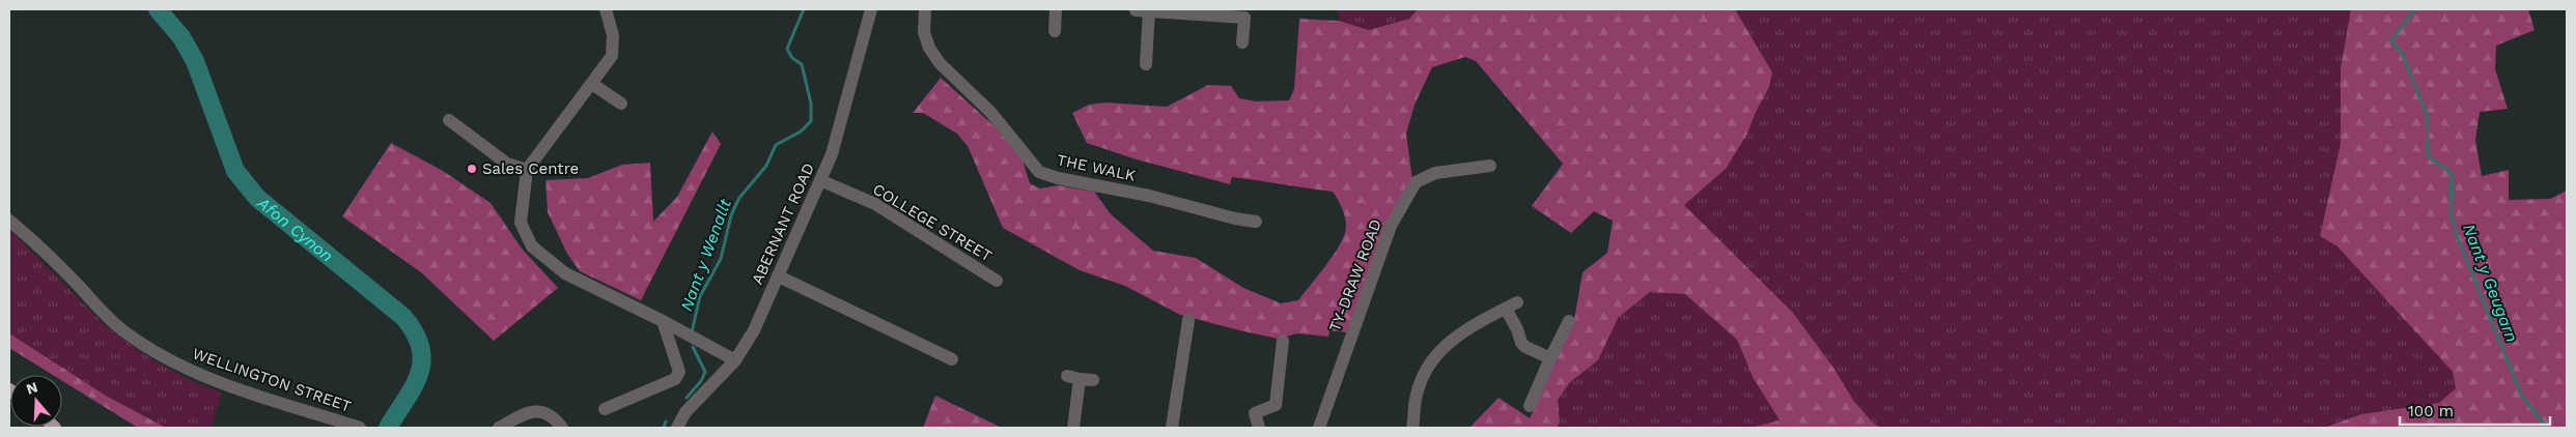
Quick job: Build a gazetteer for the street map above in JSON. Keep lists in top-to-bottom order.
{
  "streets": {
    "street": [
      "THE WALK",
      "COLLEGE STREET",
      "ABERNANT ROAD",
      "TY-DRAW ROAD",
      "WELLINGTON STREET"
    ]
  },
  "crossings": [
    ["COLLEGE STREET", "ABERNANT ROAD"]
  ],
  "water": ["Afon Cynon", "Nant y Wenallt", "Nant y Geugarn"],
  "places": ["Sales Centre"],
  "scale_bar": "100 m",
  "north": "top"
}
